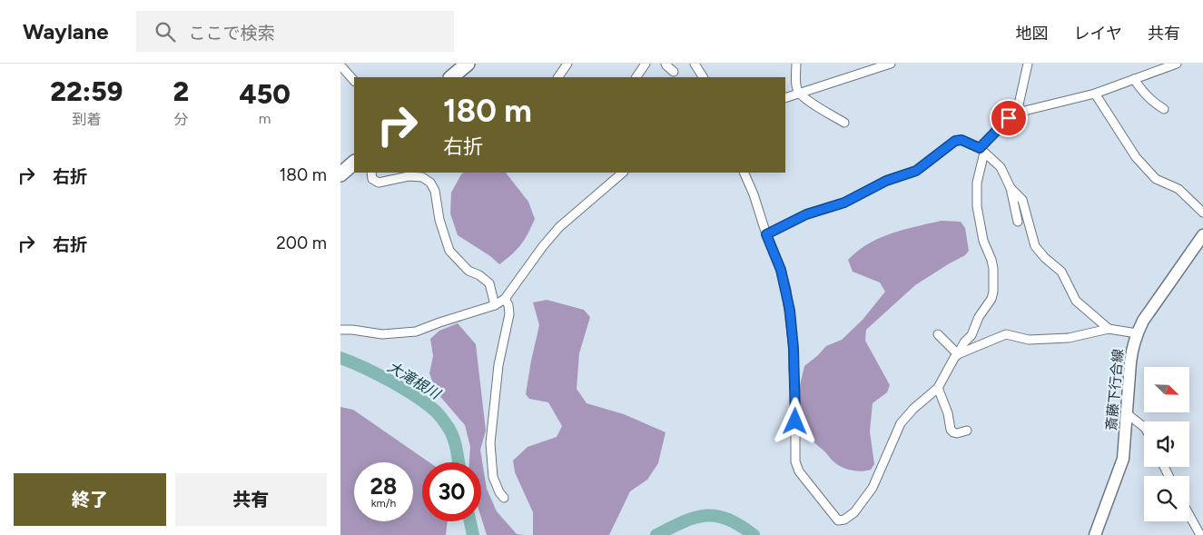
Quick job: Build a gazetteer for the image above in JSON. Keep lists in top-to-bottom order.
{
  "streets": {
    "main road": ["斎藤下行合線"]
  },
  "water": ["大滝根川"],
  "north": "bottom right",
  "page": {
    "header": "Waylane",
    "search": "ここで検索",
    "nav": ["地図", "レイヤ", "共有"],
    "eta": [
      "22:59",
      "到着",
      "2",
      "分",
      "450",
      "m"
    ],
    "turn": ["180 m", "右折"],
    "list": [
      {
        "name": "右折",
        "value": "180 m"
      },
      {
        "name": "右折",
        "value": "200 m"
      }
    ],
    "speed": "28 km/h",
    "limit": "30",
    "buttons": ["終了", "共有"]
  }
}
